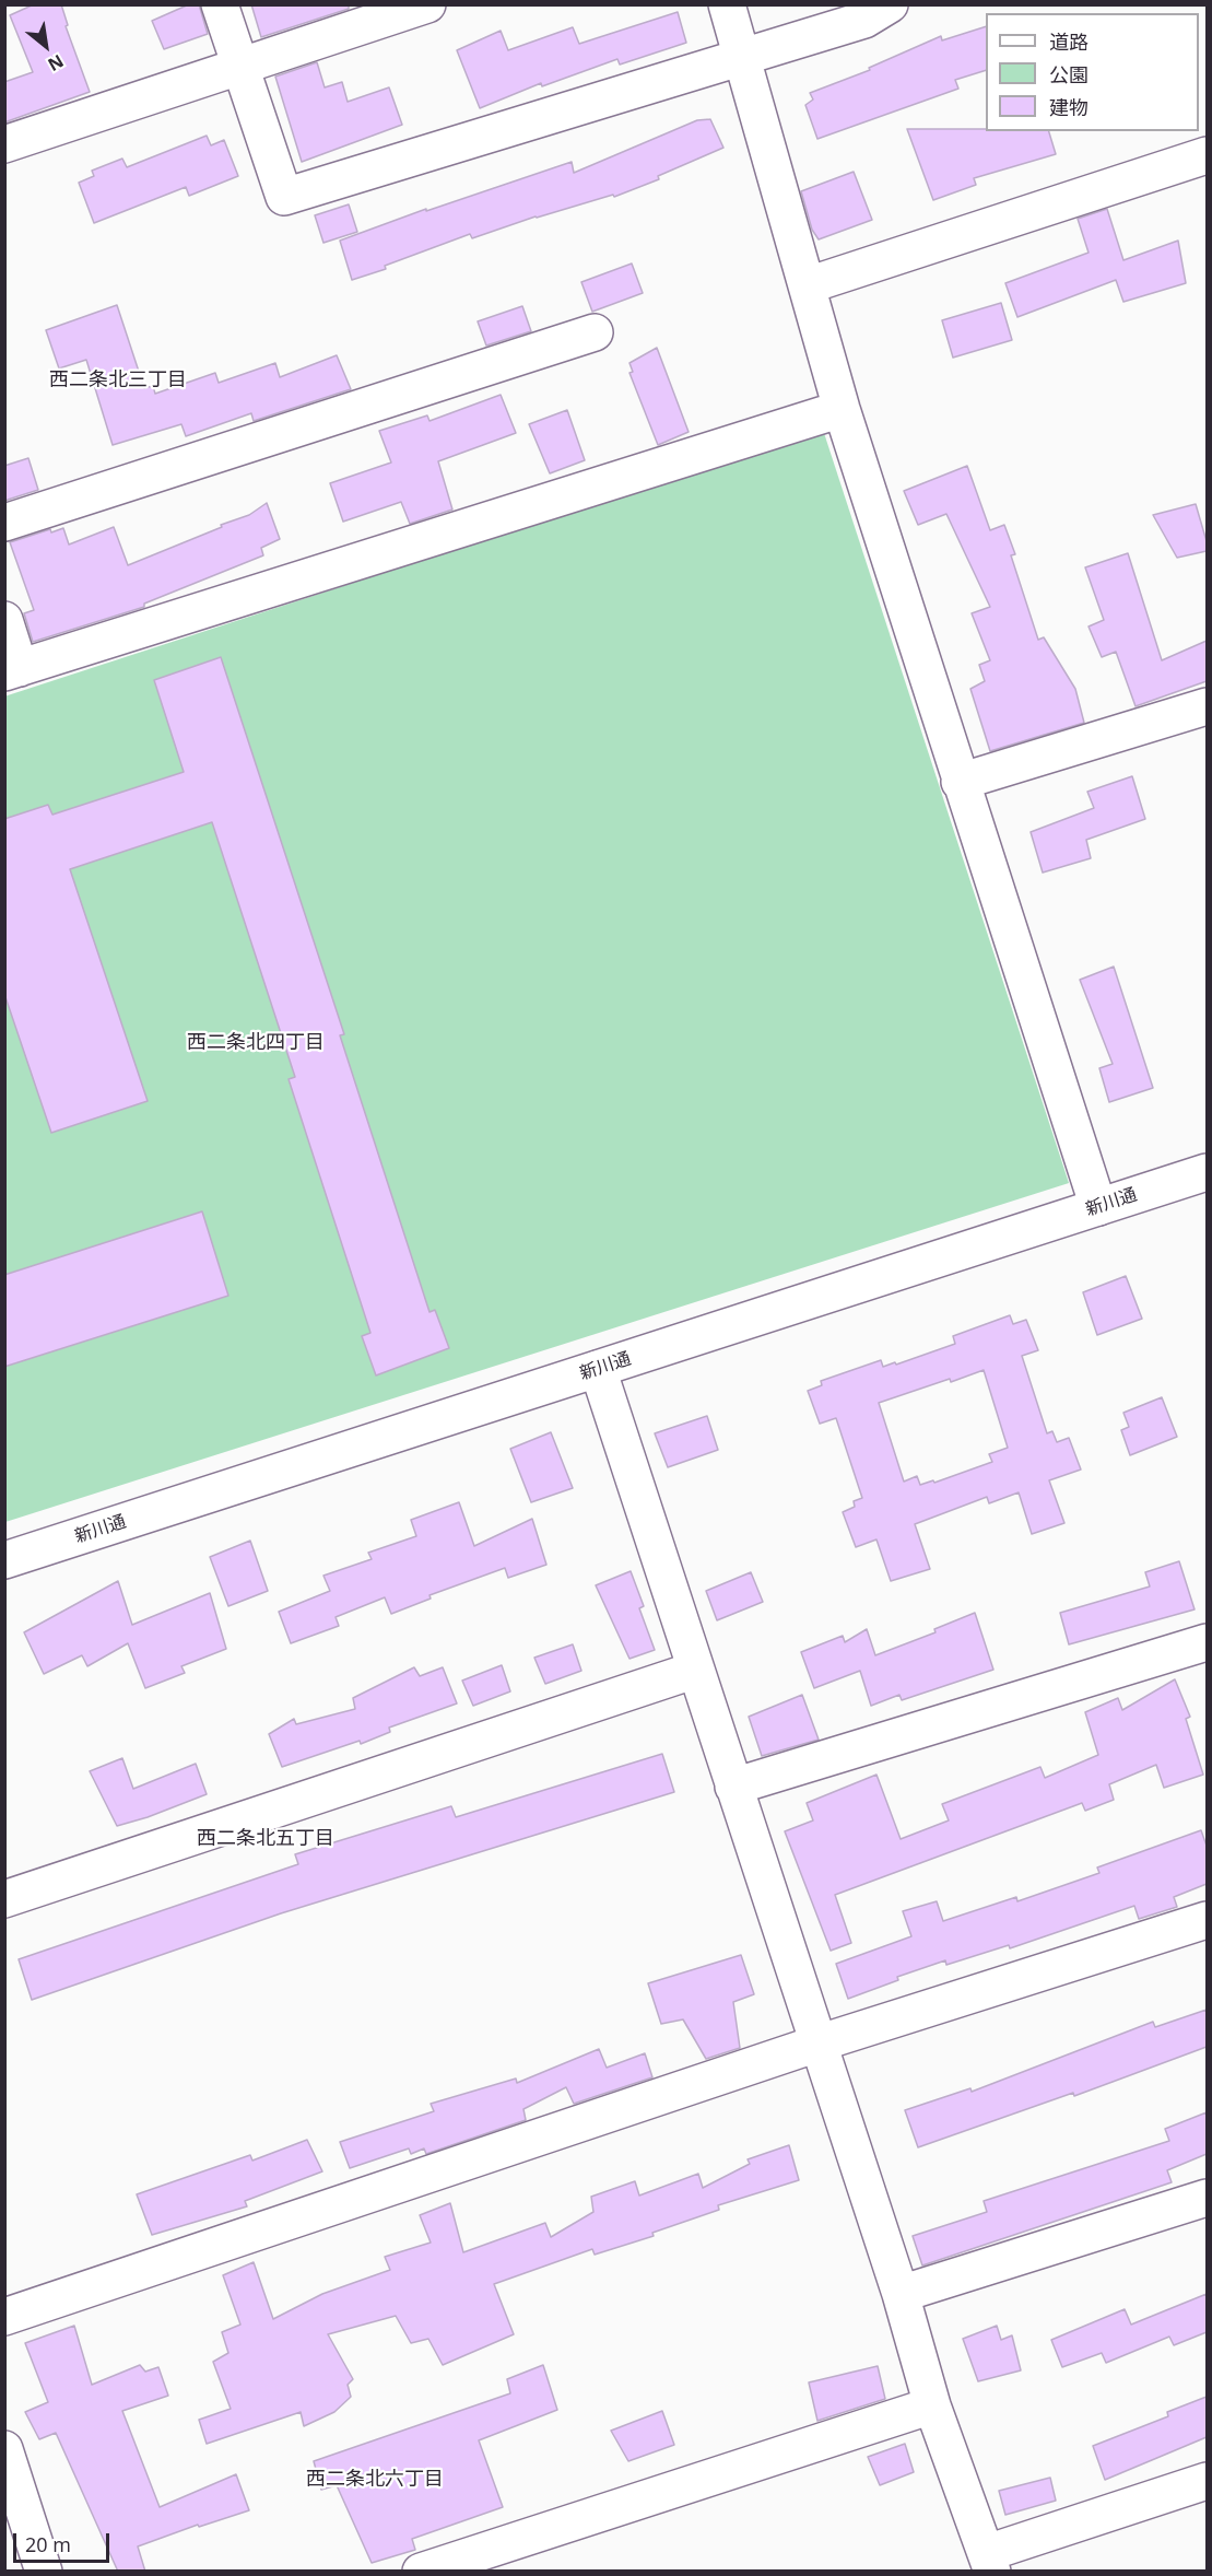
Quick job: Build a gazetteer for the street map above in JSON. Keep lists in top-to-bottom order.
{
  "streets": {
    "street": ["新川通"]
  },
  "districts": [
    "西二条北三丁目",
    "西二条北四丁目",
    "西二条北五丁目",
    "西二条北六丁目"
  ],
  "legend": ["道路", "公園", "建物"],
  "scale_bar": "20 m",
  "north": "bottom right"
}
